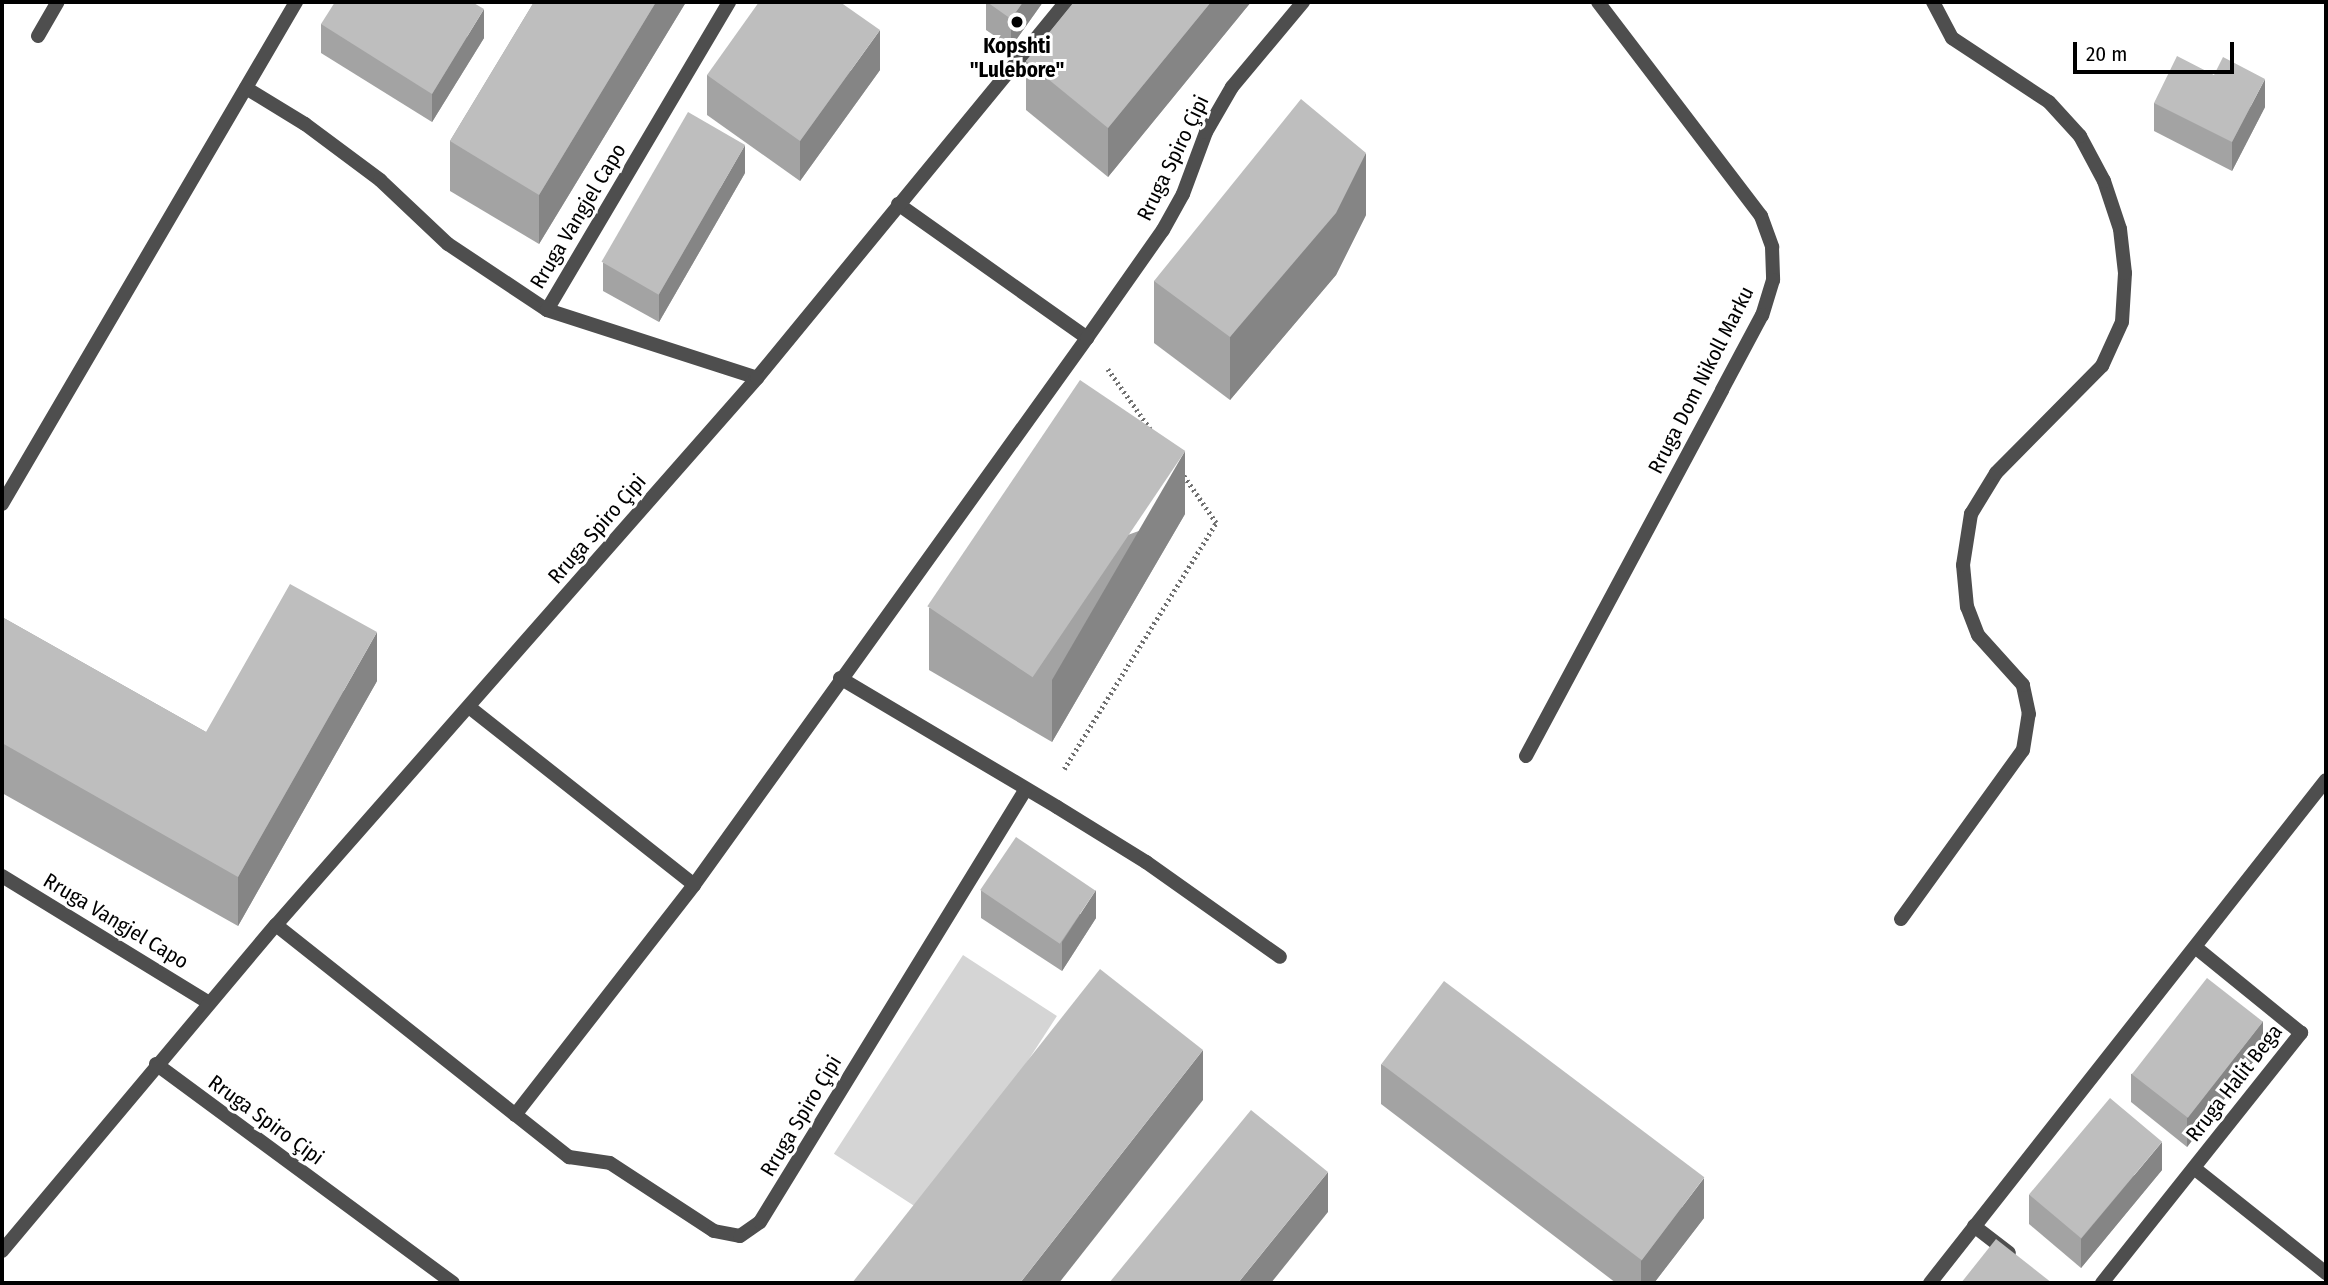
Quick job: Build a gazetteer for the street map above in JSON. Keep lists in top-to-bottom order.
{
  "streets": {
    "street": [
      "Rruga Spiro Çipi",
      "Rruga Vangjel Capo",
      "Rruga Dom Nikoll Marku",
      "Rruga Halit Bega"
    ]
  },
  "crossings": [
    ["Rruga Spiro Çipi", "Rruga Vangjel Capo"]
  ],
  "places": ["Kopshti \"Lulebore\""],
  "scale_bar": "20 m"
}
